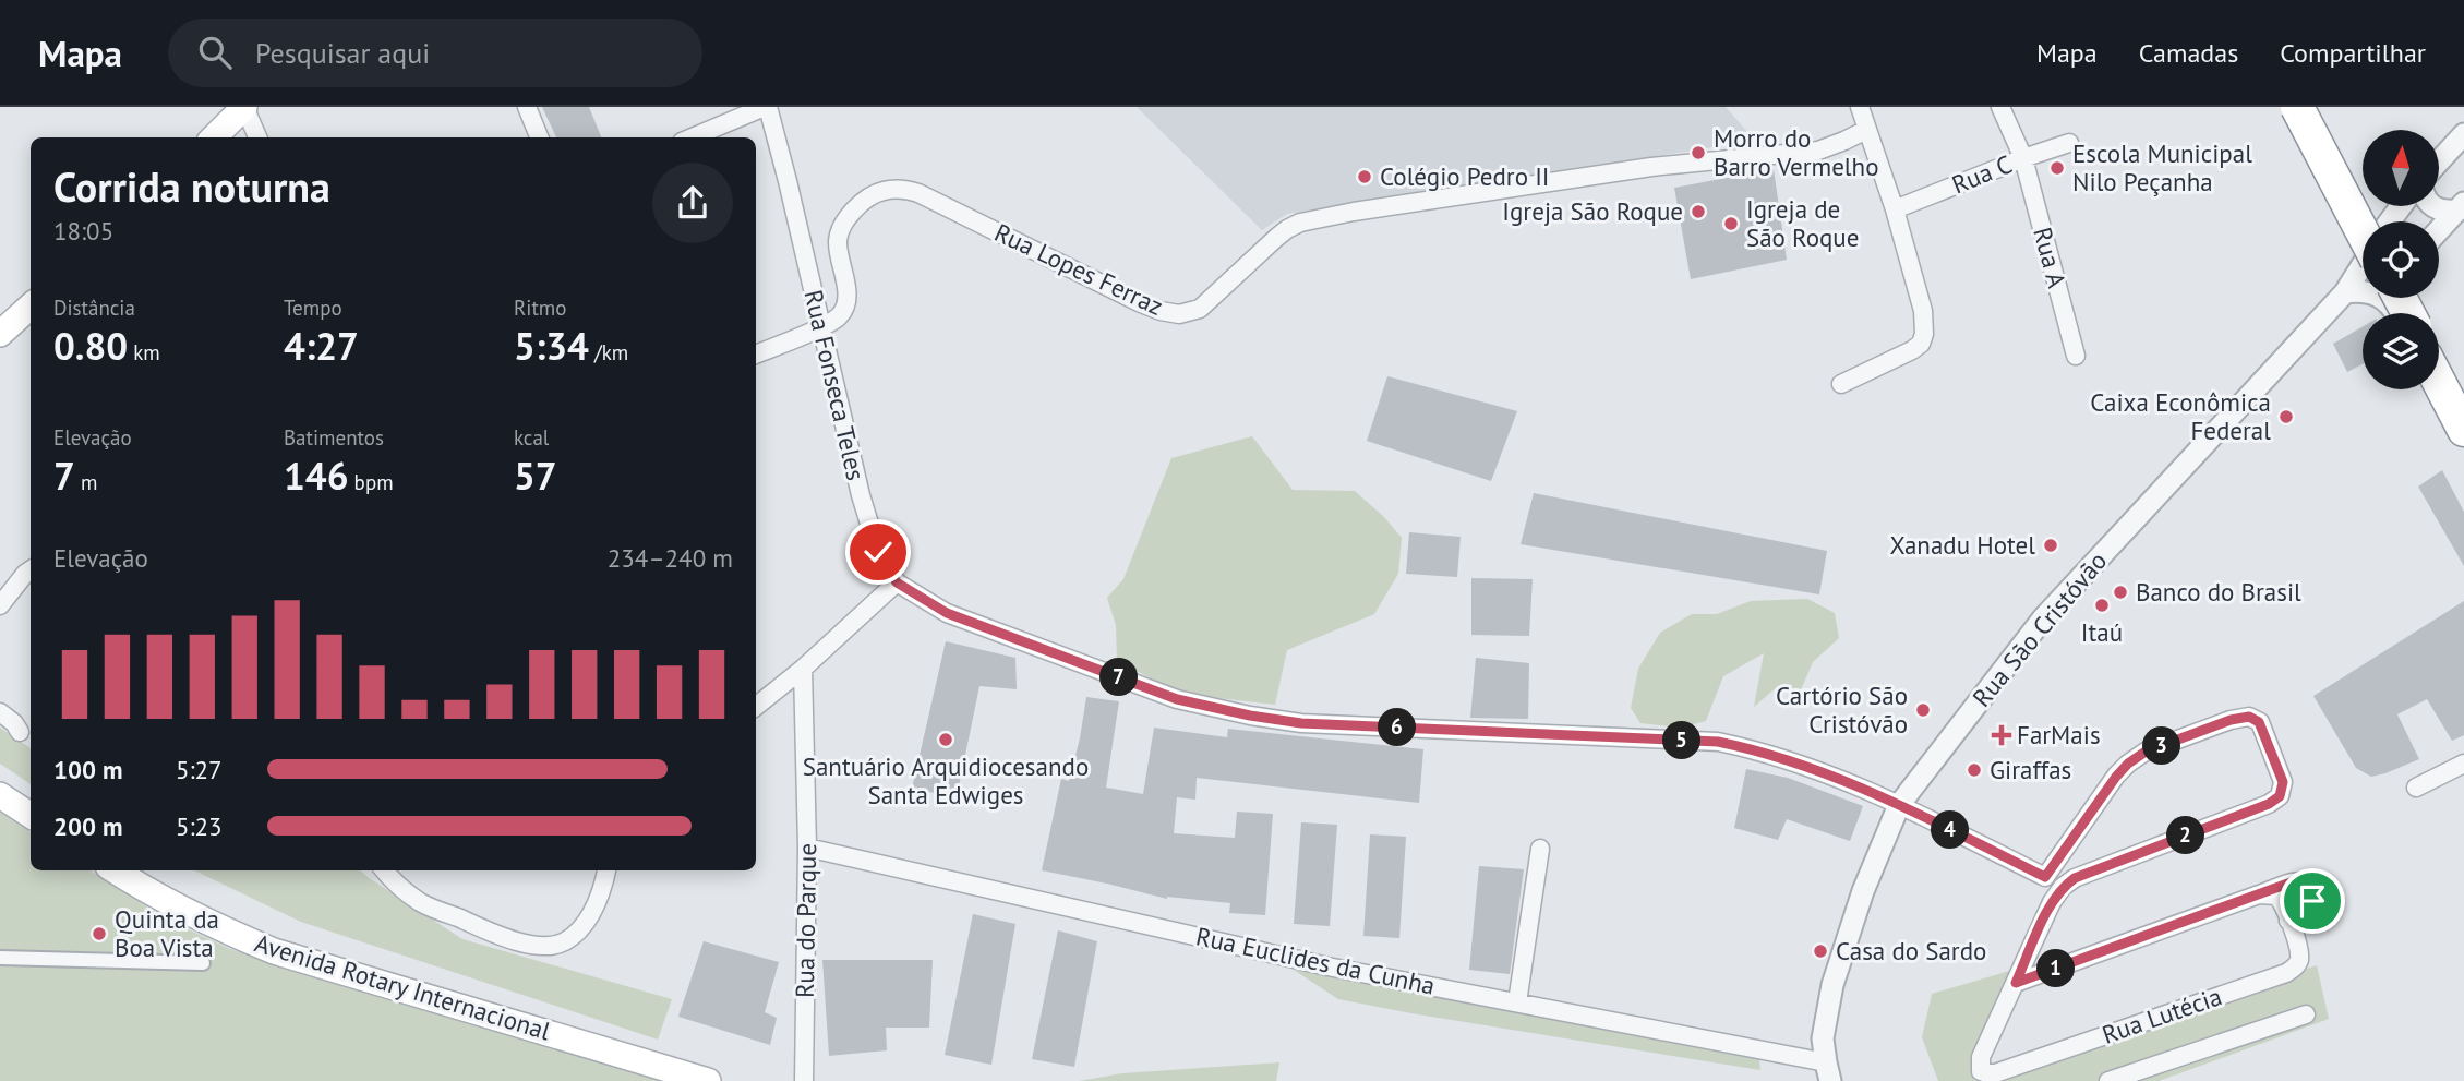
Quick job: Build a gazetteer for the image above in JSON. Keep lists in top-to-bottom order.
{
  "streets": {
    "main road": ["Avenida Rotary Internacional"],
    "street": [
      "Rua C",
      "Rua A",
      "Rua Lopes Ferraz",
      "Rua Fonseca Teles",
      "Rua São Cristóvão",
      "Rua do Parque",
      "Rua Euclides da Cunha",
      "Rua Lutécia"
    ]
  },
  "crossings": [
    ["Rua C", "Rua A"],
    ["Rua Lopes Ferraz", "Rua Fonseca Teles"],
    ["Rua Fonseca Teles", "Rua São Cristóvão"],
    ["Rua Fonseca Teles", "Rua Lutécia"],
    ["Rua São Cristóvão", "Rua Euclides da Cunha"],
    ["Rua do Parque", "Rua Euclides da Cunha"]
  ],
  "places": {
    "other": [
      "Morro do Barro Vermelho",
      "Escola Municipal Nilo Peçanha",
      "Colégio Pedro II",
      "Igreja São Roque",
      "Igreja de São Roque",
      "Caixa Econômica Federal",
      "Xanadu Hotel",
      "Banco do Brasil",
      "Itaú",
      "Cartório São Cristóvão",
      "Santuário Arquidiocesando Santa Edwiges",
      "Giraffas",
      "Quinta da Boa Vista",
      "Casa do Sardo"
    ],
    "health": ["FarMais"]
  },
  "north": "top",
  "page": {
    "header": "Mapa",
    "search": "Pesquisar aqui",
    "nav": ["Mapa", "Camadas", "Compartilhar"],
    "heading": ["Corrida noturna", "18:05"],
    "stats": [
      ["Distância", "0.80 km"],
      ["Tempo", "4:27"],
      ["Ritmo", "5:34 /km"],
      ["Elevação", "7 m"],
      ["Batimentos", "146 bpm"],
      ["kcal", "57"]
    ],
    "chart": ["Elevação", "234–240 m"],
    "pins": [
      "7",
      "6",
      "5",
      "3",
      "4",
      "2",
      "1"
    ],
    "list": [
      {
        "name": "100 m",
        "note": "5:27"
      },
      {
        "name": "200 m",
        "note": "5:23"
      }
    ]
  }
}
